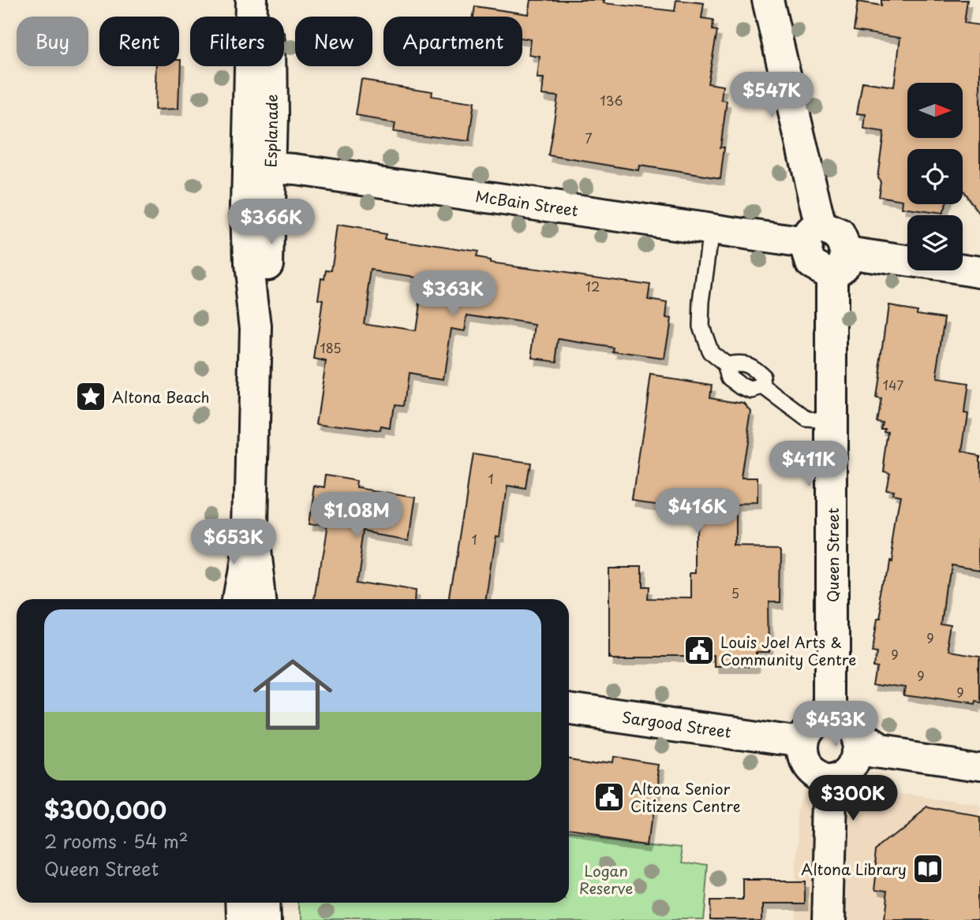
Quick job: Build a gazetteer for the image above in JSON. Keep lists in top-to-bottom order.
{
  "streets": {
    "street": [
      "Esplanade",
      "McBain Street",
      "Queen Street",
      "Sargood Street"
    ]
  },
  "crossings": [
    ["Esplanade", "McBain Street"],
    ["Queen Street", "Sargood Street"]
  ],
  "parks": ["Logan Reserve"],
  "places": {
    "place": ["Altona Beach"],
    "public building": ["Louis Joel Arts & Community Centre", "Altona Senior Citizens Centre"],
    "library": ["Altona Library"]
  },
  "house_numbers": [
    "136",
    "7",
    "12",
    "185",
    "147",
    "1",
    "1",
    "5",
    "9",
    "9",
    "9",
    "9"
  ],
  "north": "right",
  "page": {
    "chip": [
      "Buy",
      "Rent",
      "Filters",
      "New",
      "Apartment"
    ],
    "price": [
      "$547K",
      "$366K",
      "$363K",
      "$411K",
      "$416K",
      "$1.08M",
      "$653K",
      "$453K",
      "$300K"
    ],
    "list": [
      {
        "name": "$300,000",
        "note": "2 rooms · 54 m² · Queen Street"
      }
    ]
  }
}
